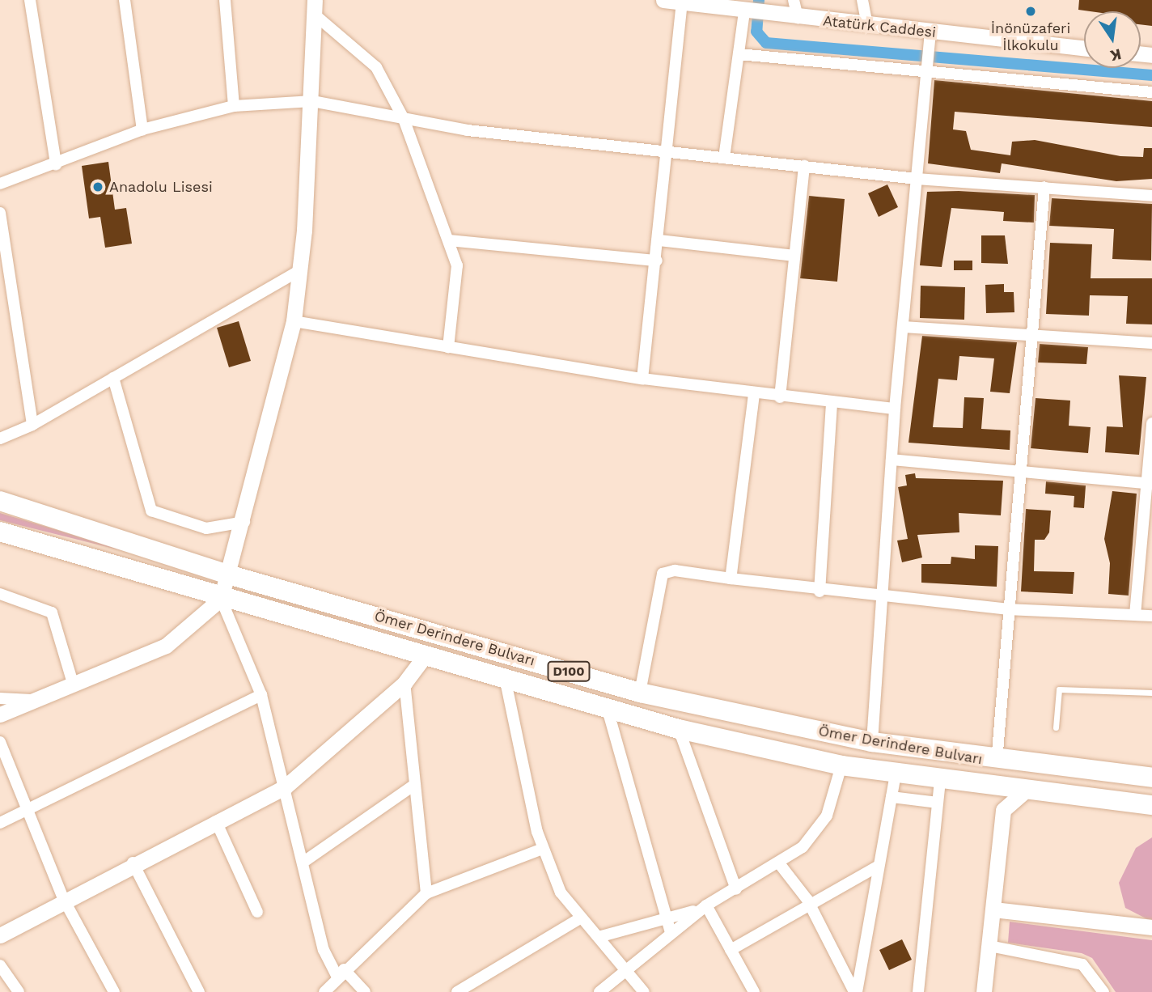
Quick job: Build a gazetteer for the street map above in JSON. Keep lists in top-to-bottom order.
{
  "streets": {
    "highway": ["Ömer Derindere Bulvarı", "D100"],
    "street": ["Atatürk Caddesi"]
  },
  "places": ["İnönüzaferi İlkokulu", "Anadolu Lisesi"],
  "north": "bottom"
}
